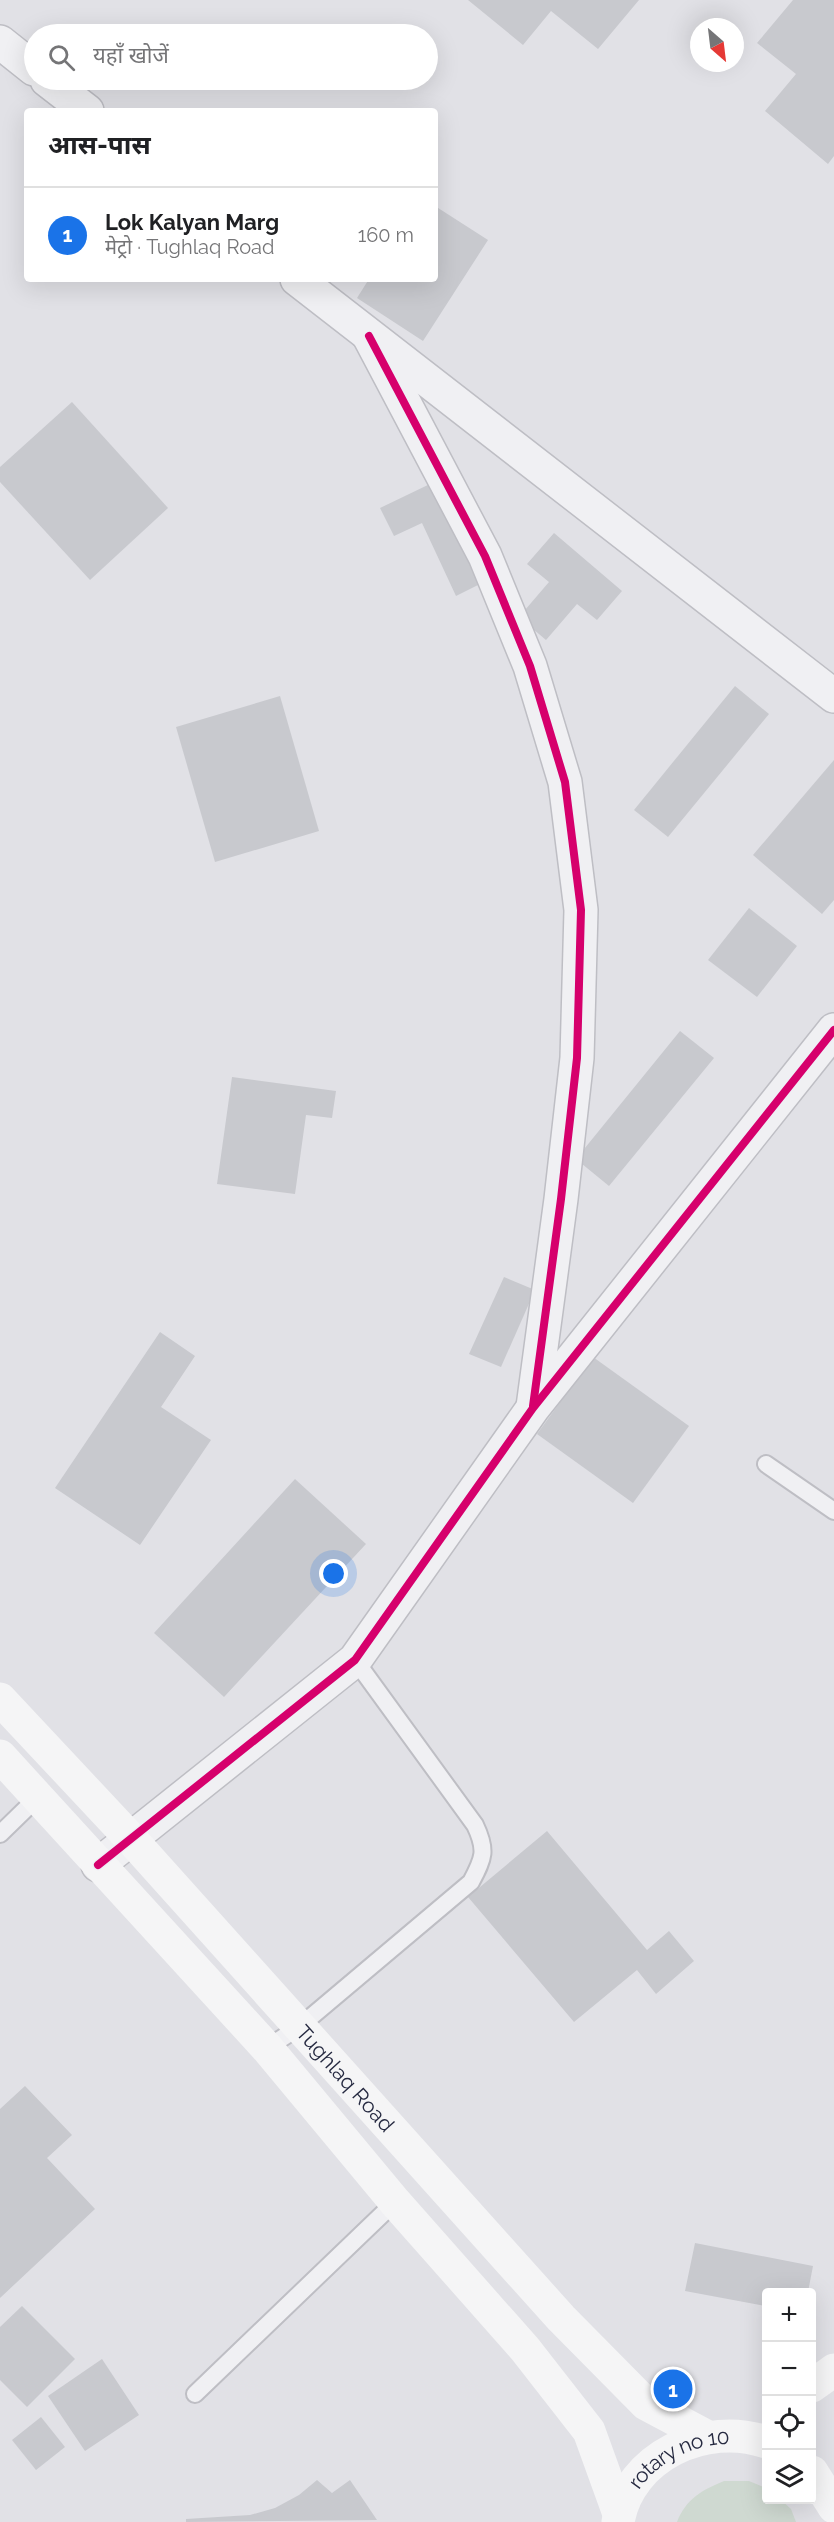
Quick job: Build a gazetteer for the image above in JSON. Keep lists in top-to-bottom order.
{
  "streets": {
    "main road": ["Tughlaq Road", "rotary no 10"]
  },
  "crossings": [
    ["Tughlaq Road", "rotary no 10"]
  ],
  "north": "bottom right",
  "page": {
    "search": "यहाँ खोजें",
    "heading": "आस-पास",
    "list": [
      {
        "mark": "1",
        "name": "Lok Kalyan Marg",
        "note": "मेट्रो · Tughlaq Road",
        "value": "160 m"
      }
    ],
    "map_buttons": ["+", "−"],
    "pins": "1"
  }
}
